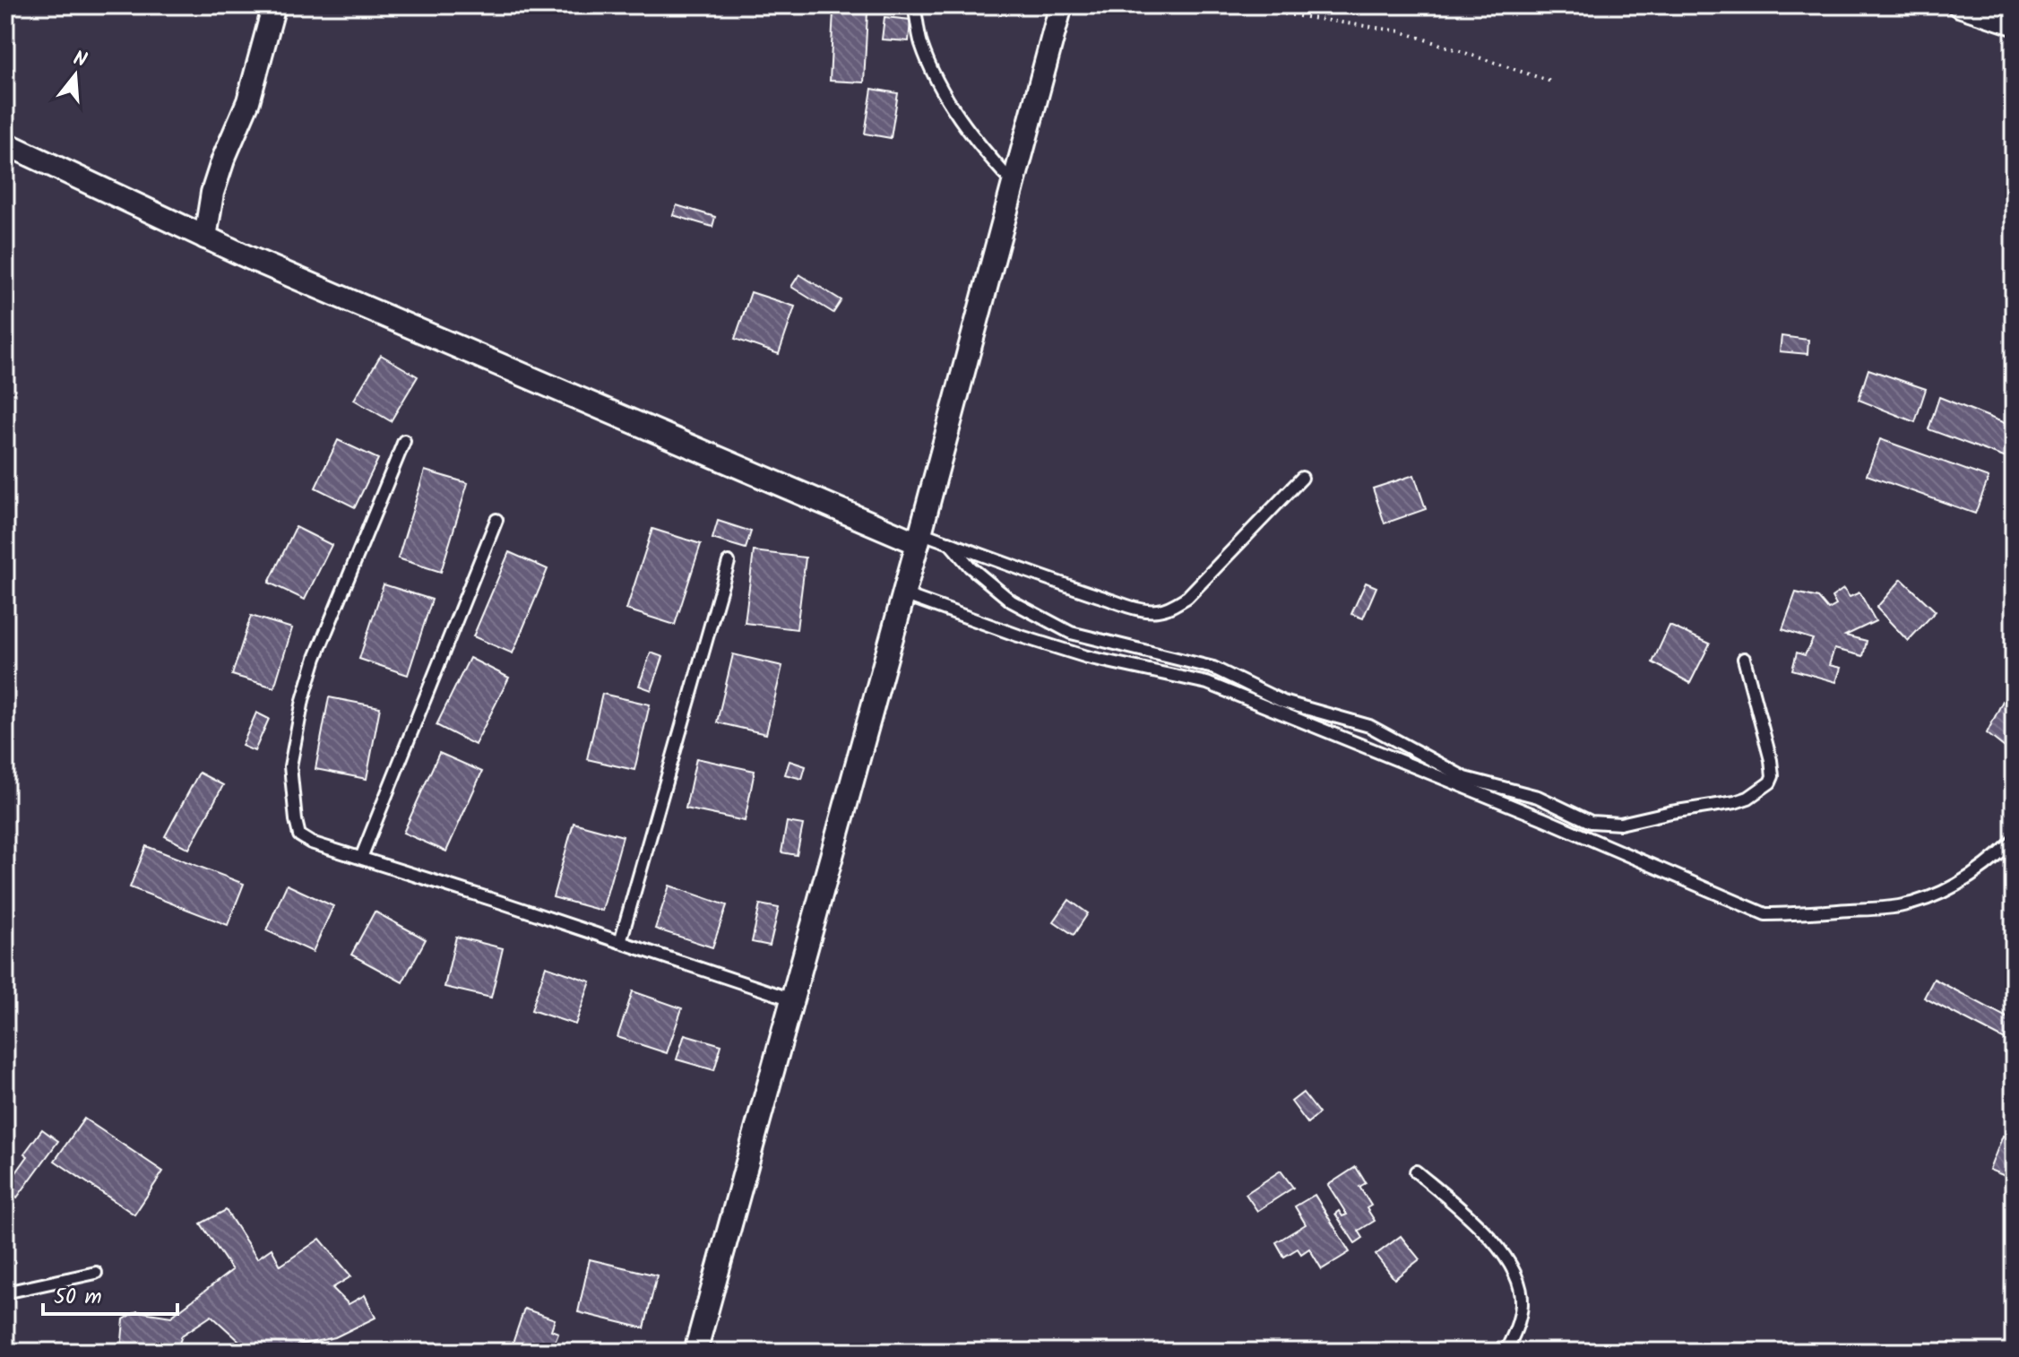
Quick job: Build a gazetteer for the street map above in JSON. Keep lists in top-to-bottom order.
{
  "scale_bar": "50 m",
  "north": "top"
}
